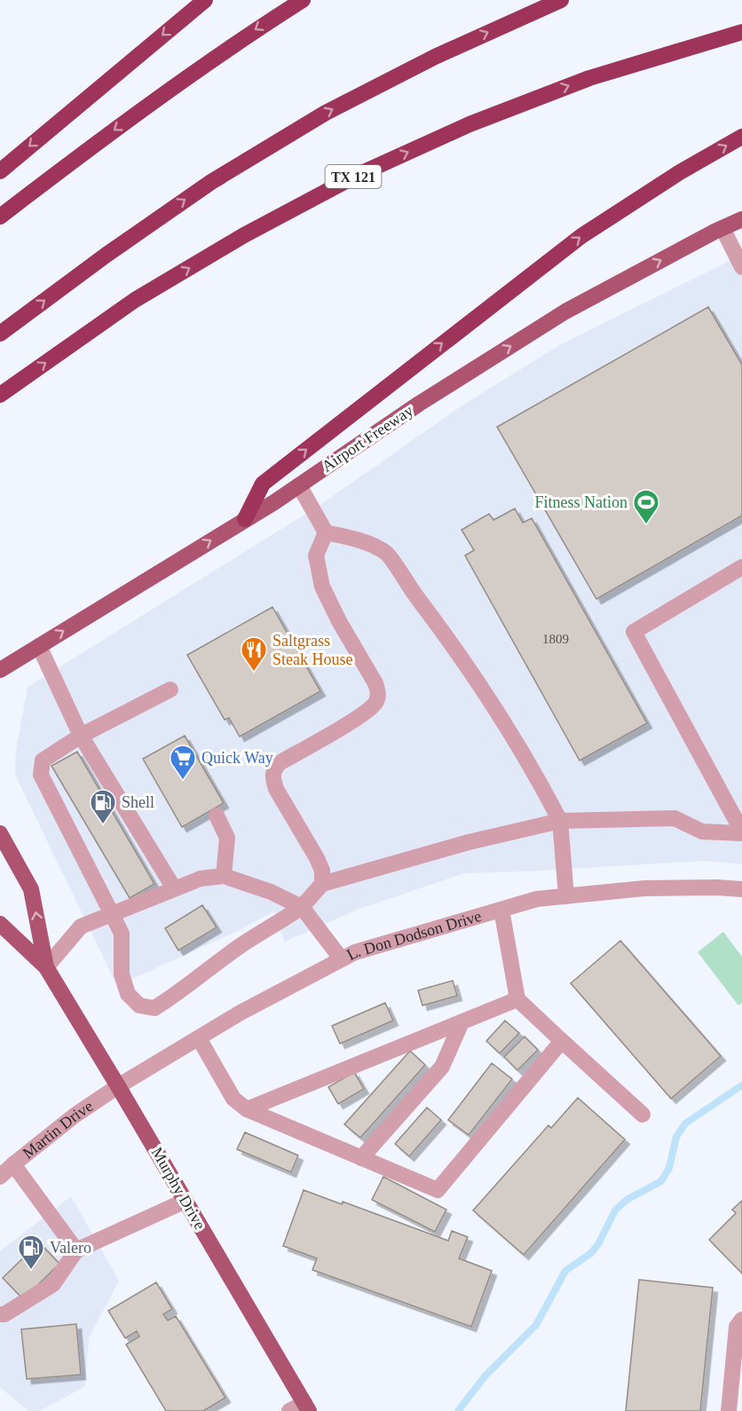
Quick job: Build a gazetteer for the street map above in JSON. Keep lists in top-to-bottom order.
{
  "streets": {
    "highway": ["TX 121"],
    "main road": ["Airport Freeway", "Murphy Drive"],
    "street": ["L. Don Dodson Drive", "Martin Drive"]
  },
  "crossings": [
    ["L. Don Dodson Drive", "Martin Drive"],
    ["L. Don Dodson Drive", "Murphy Drive"],
    ["Martin Drive", "Murphy Drive"]
  ],
  "one_way": ["Airport Freeway"],
  "places": {
    "sports": ["Fitness Nation"],
    "restaurant": ["Saltgrass Steak House"],
    "supermarket": ["Quick Way"],
    "fuel station": ["Shell", "Valero"]
  },
  "house_numbers": ["1809"]
}
